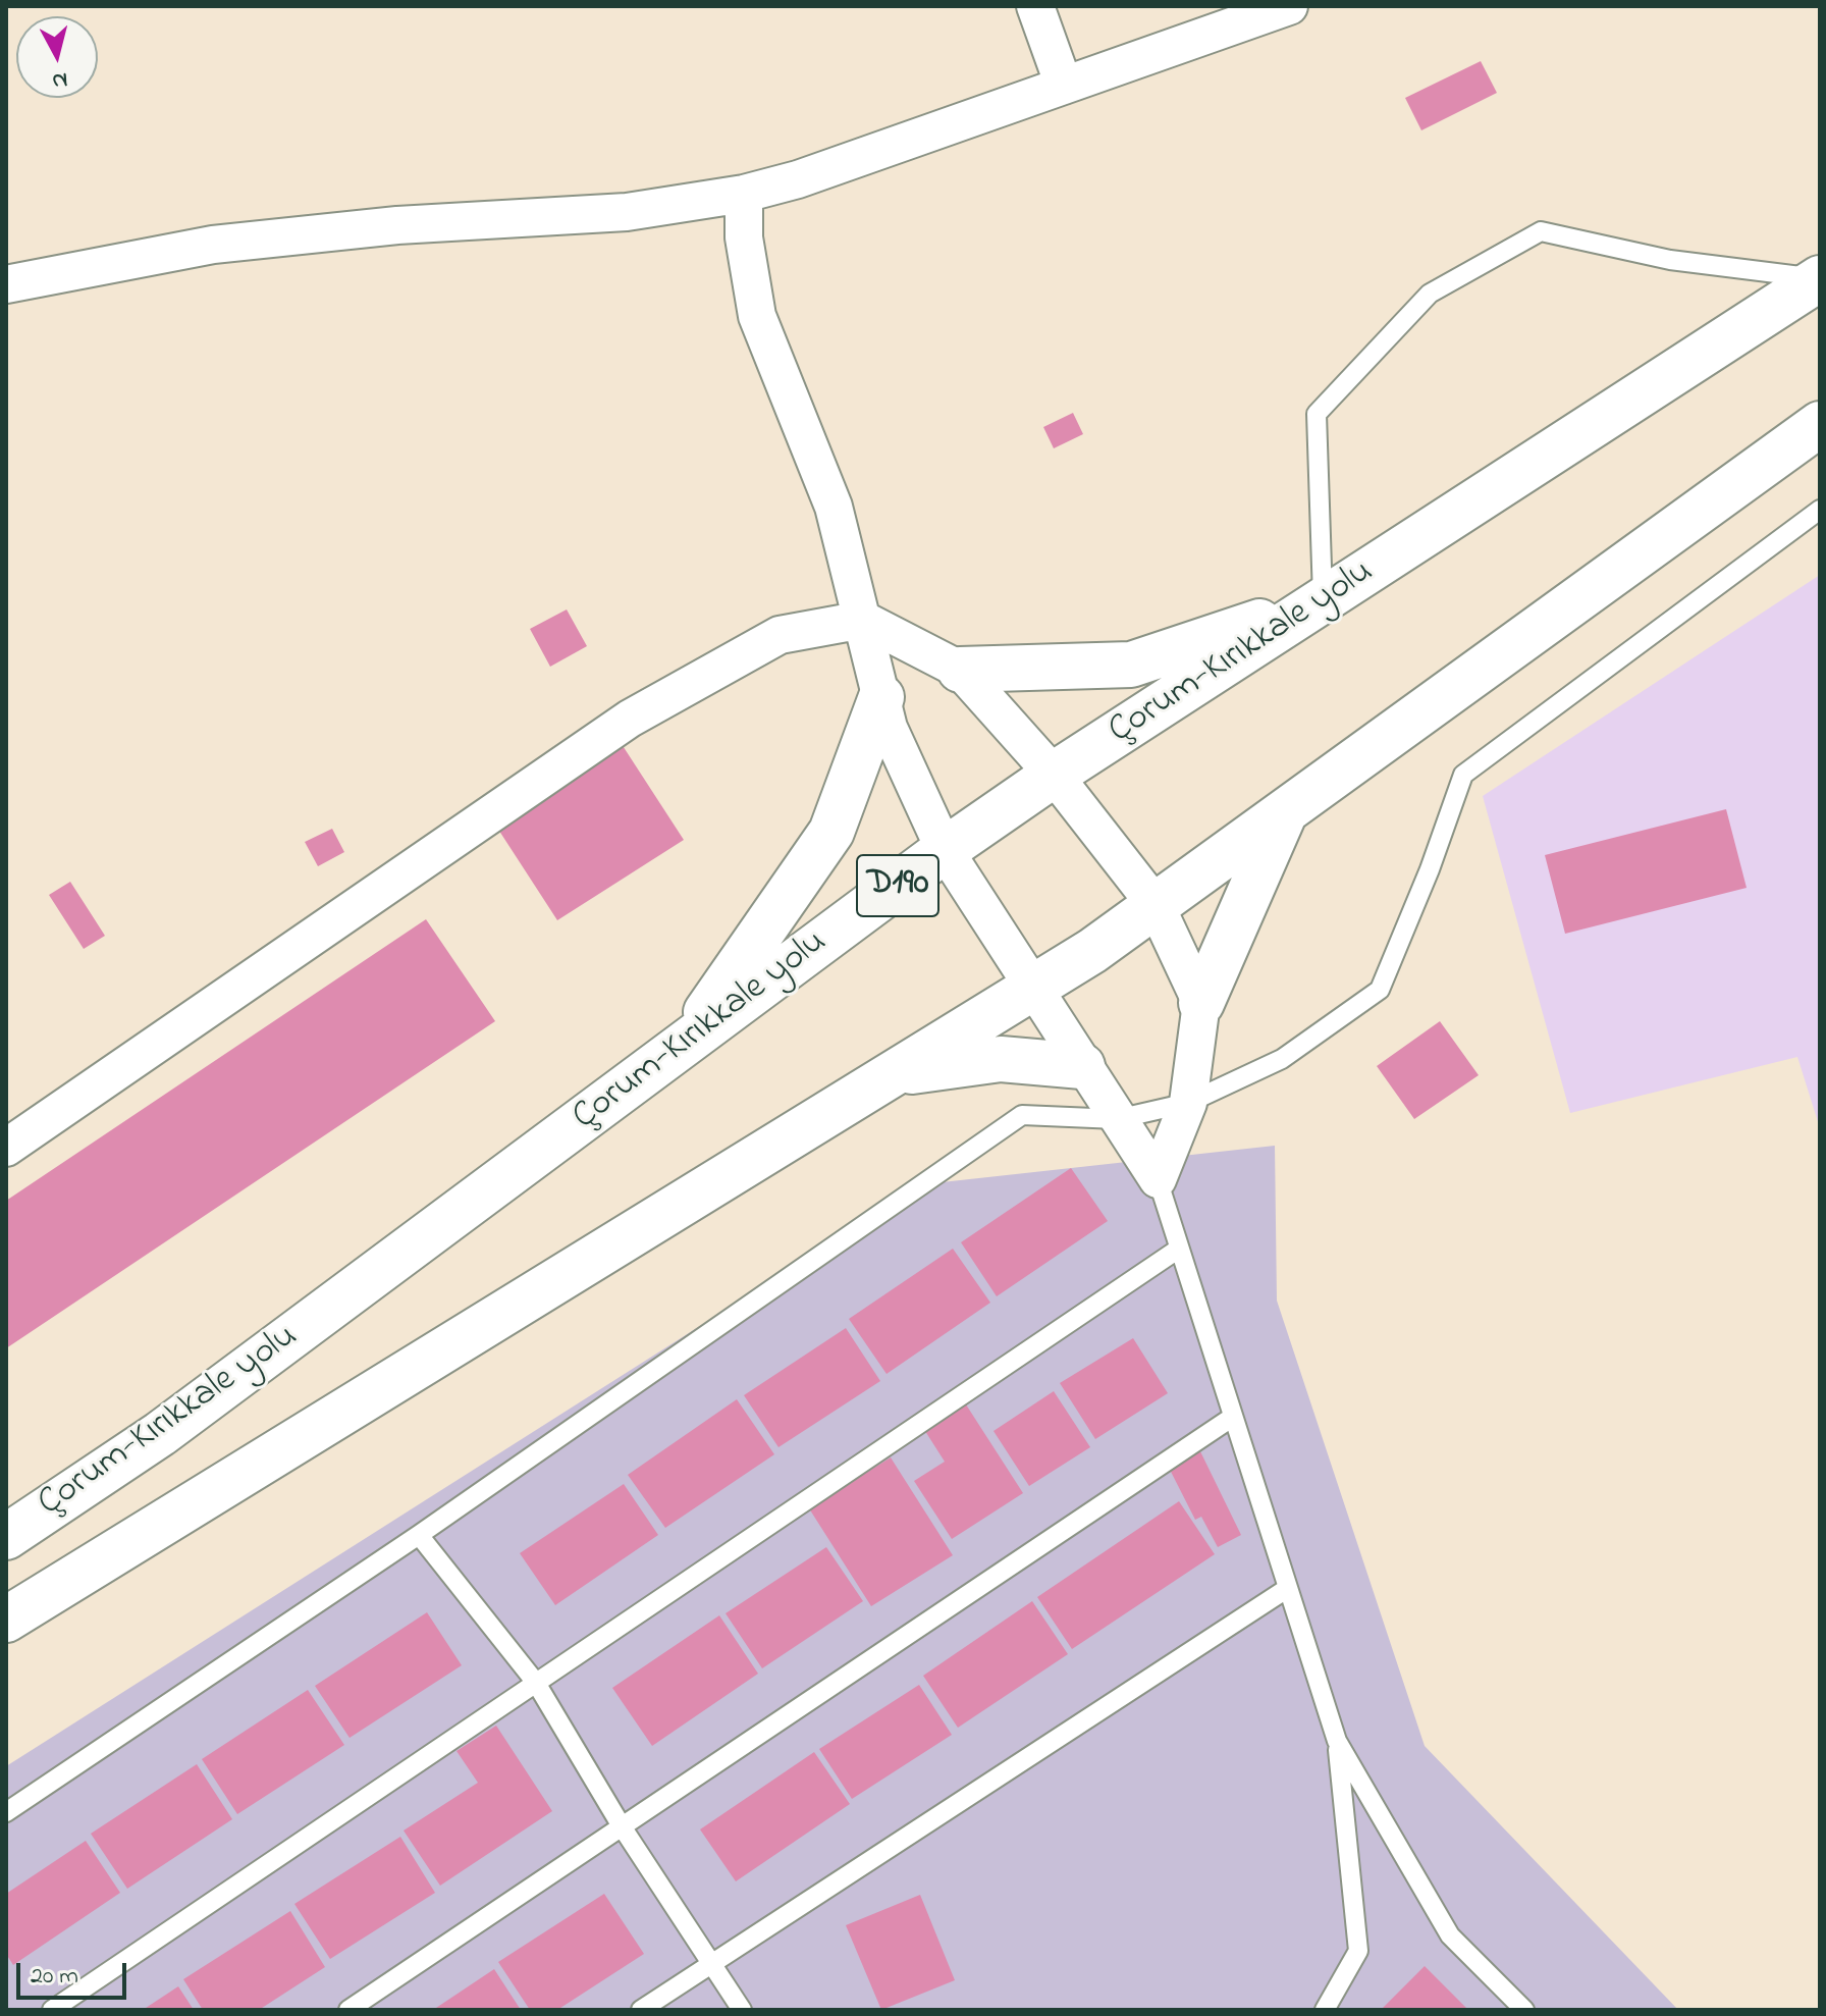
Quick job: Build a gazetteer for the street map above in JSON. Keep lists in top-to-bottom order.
{
  "streets": {
    "highway": ["Çorum-Kırıkkale yolu", "D190"]
  },
  "scale_bar": "20 m",
  "north": "bottom"
}
